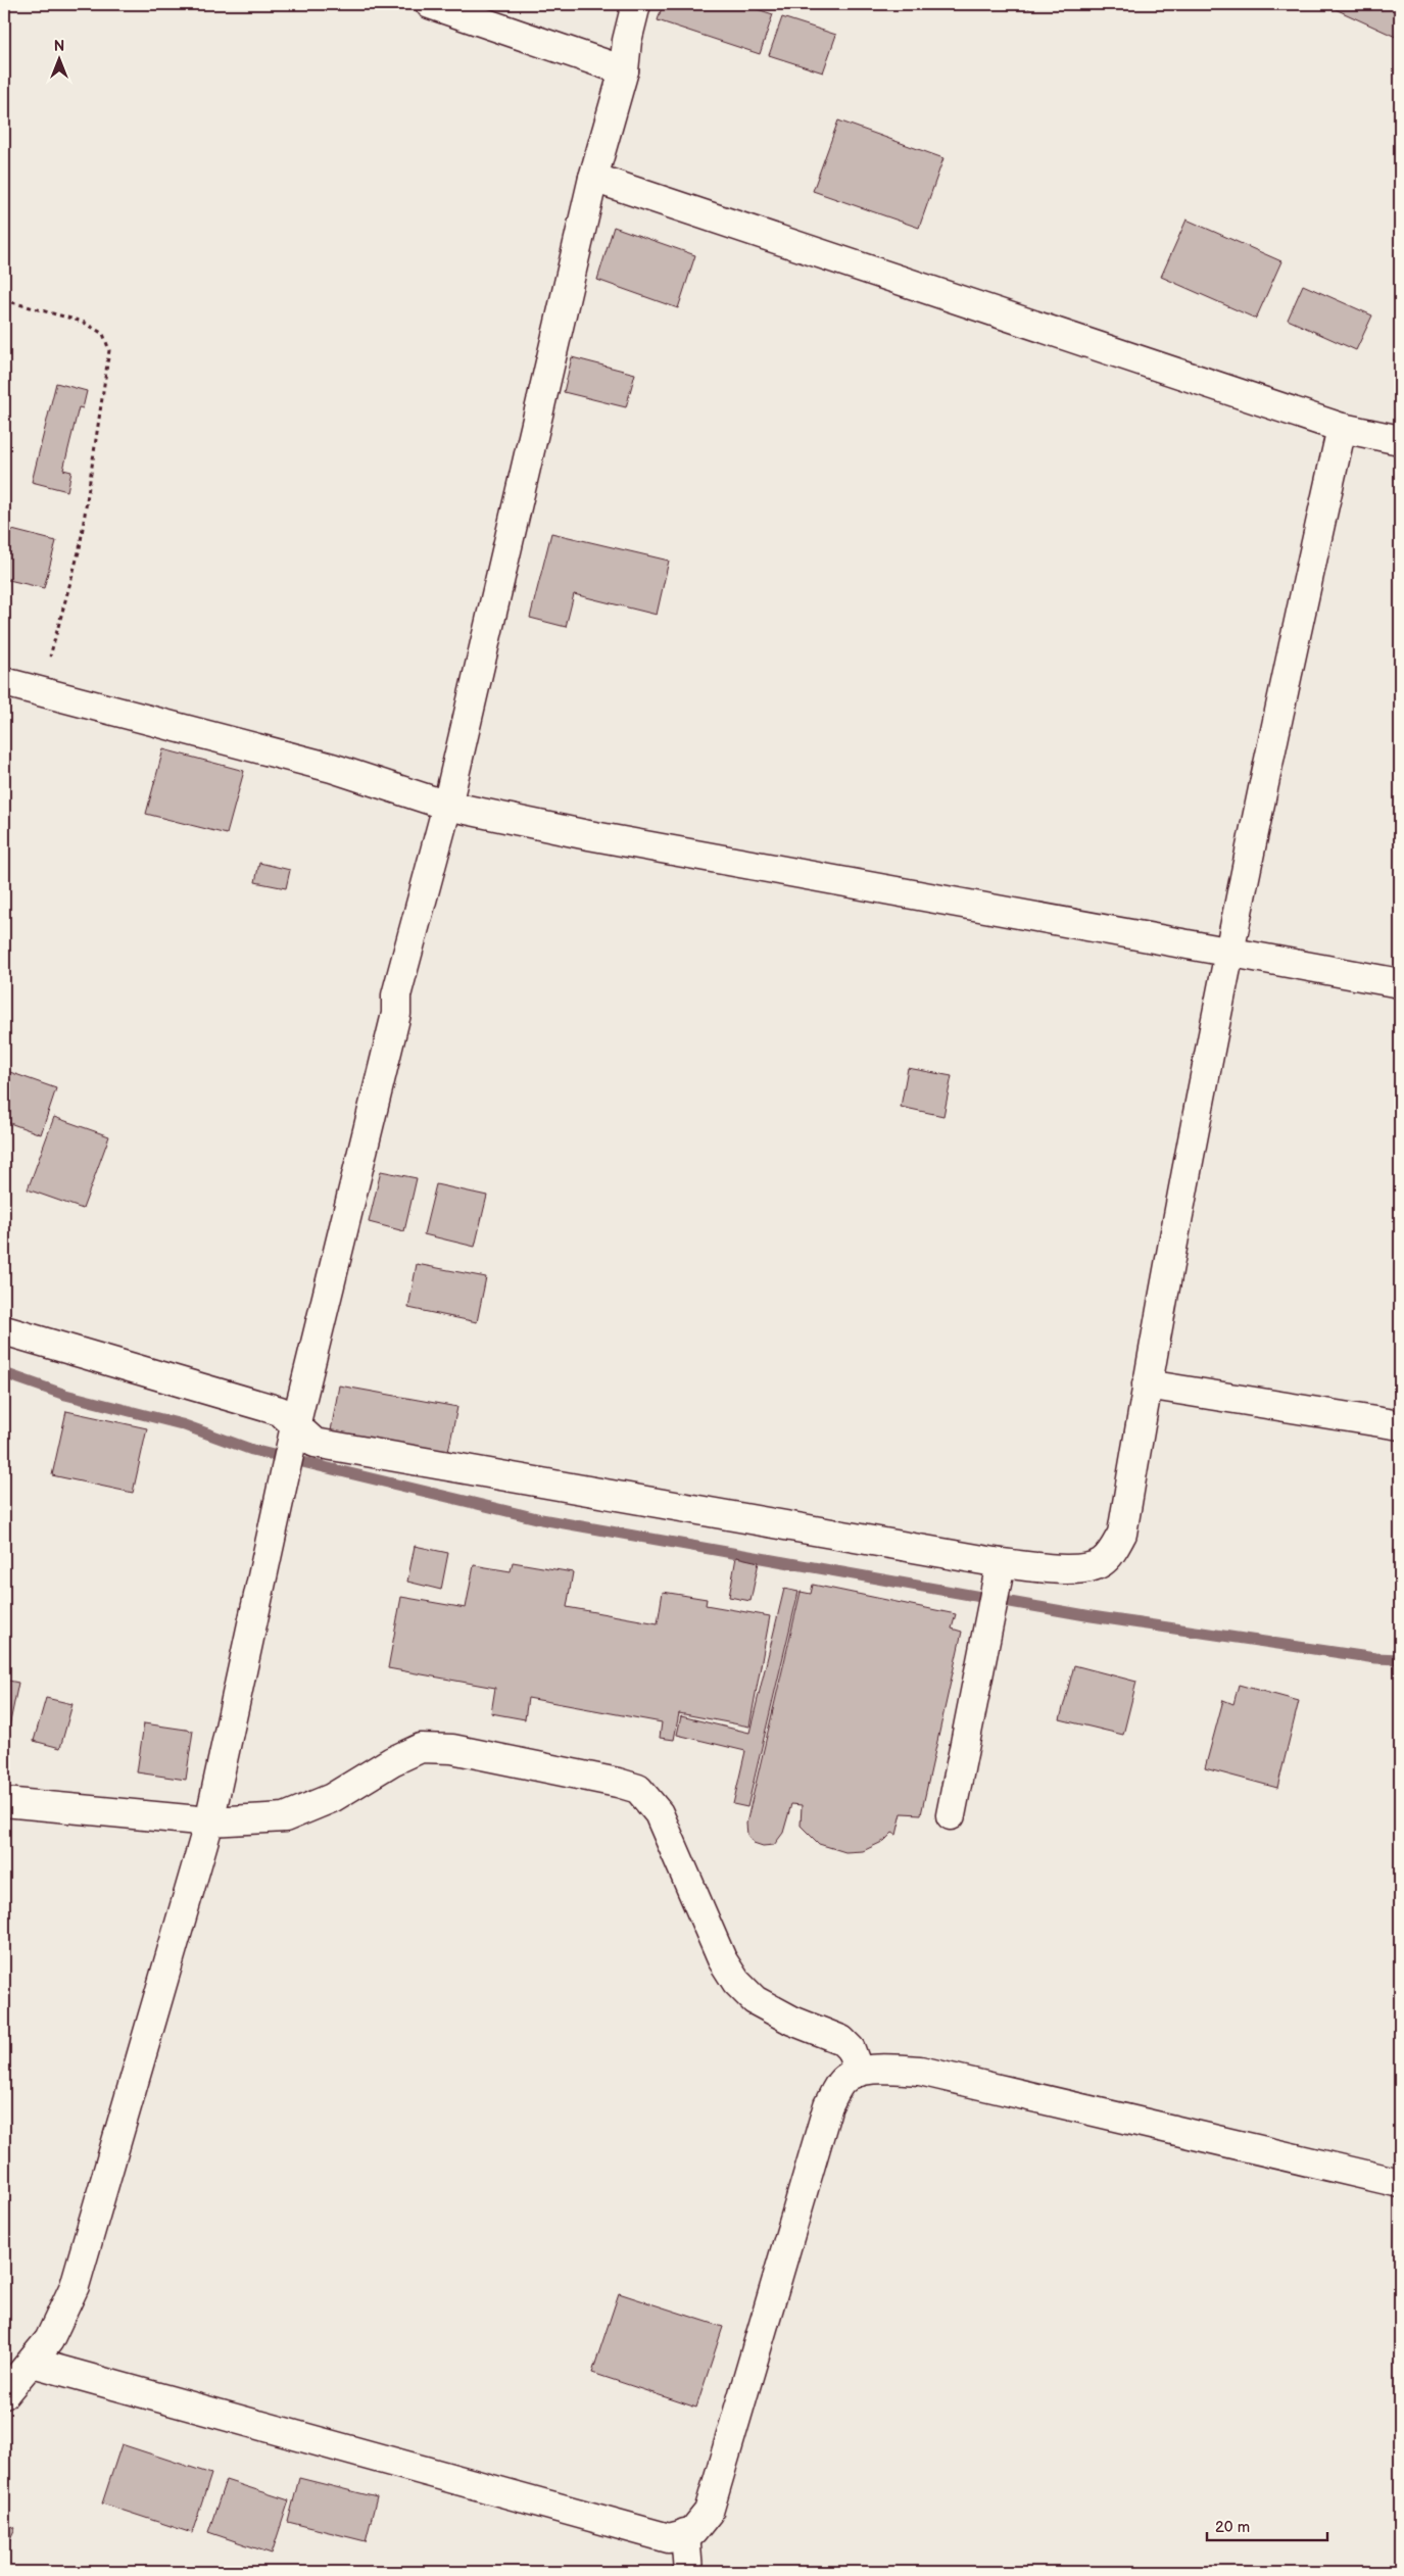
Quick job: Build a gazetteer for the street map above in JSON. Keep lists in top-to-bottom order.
{
  "scale_bar": "20 m",
  "north": "top"
}
